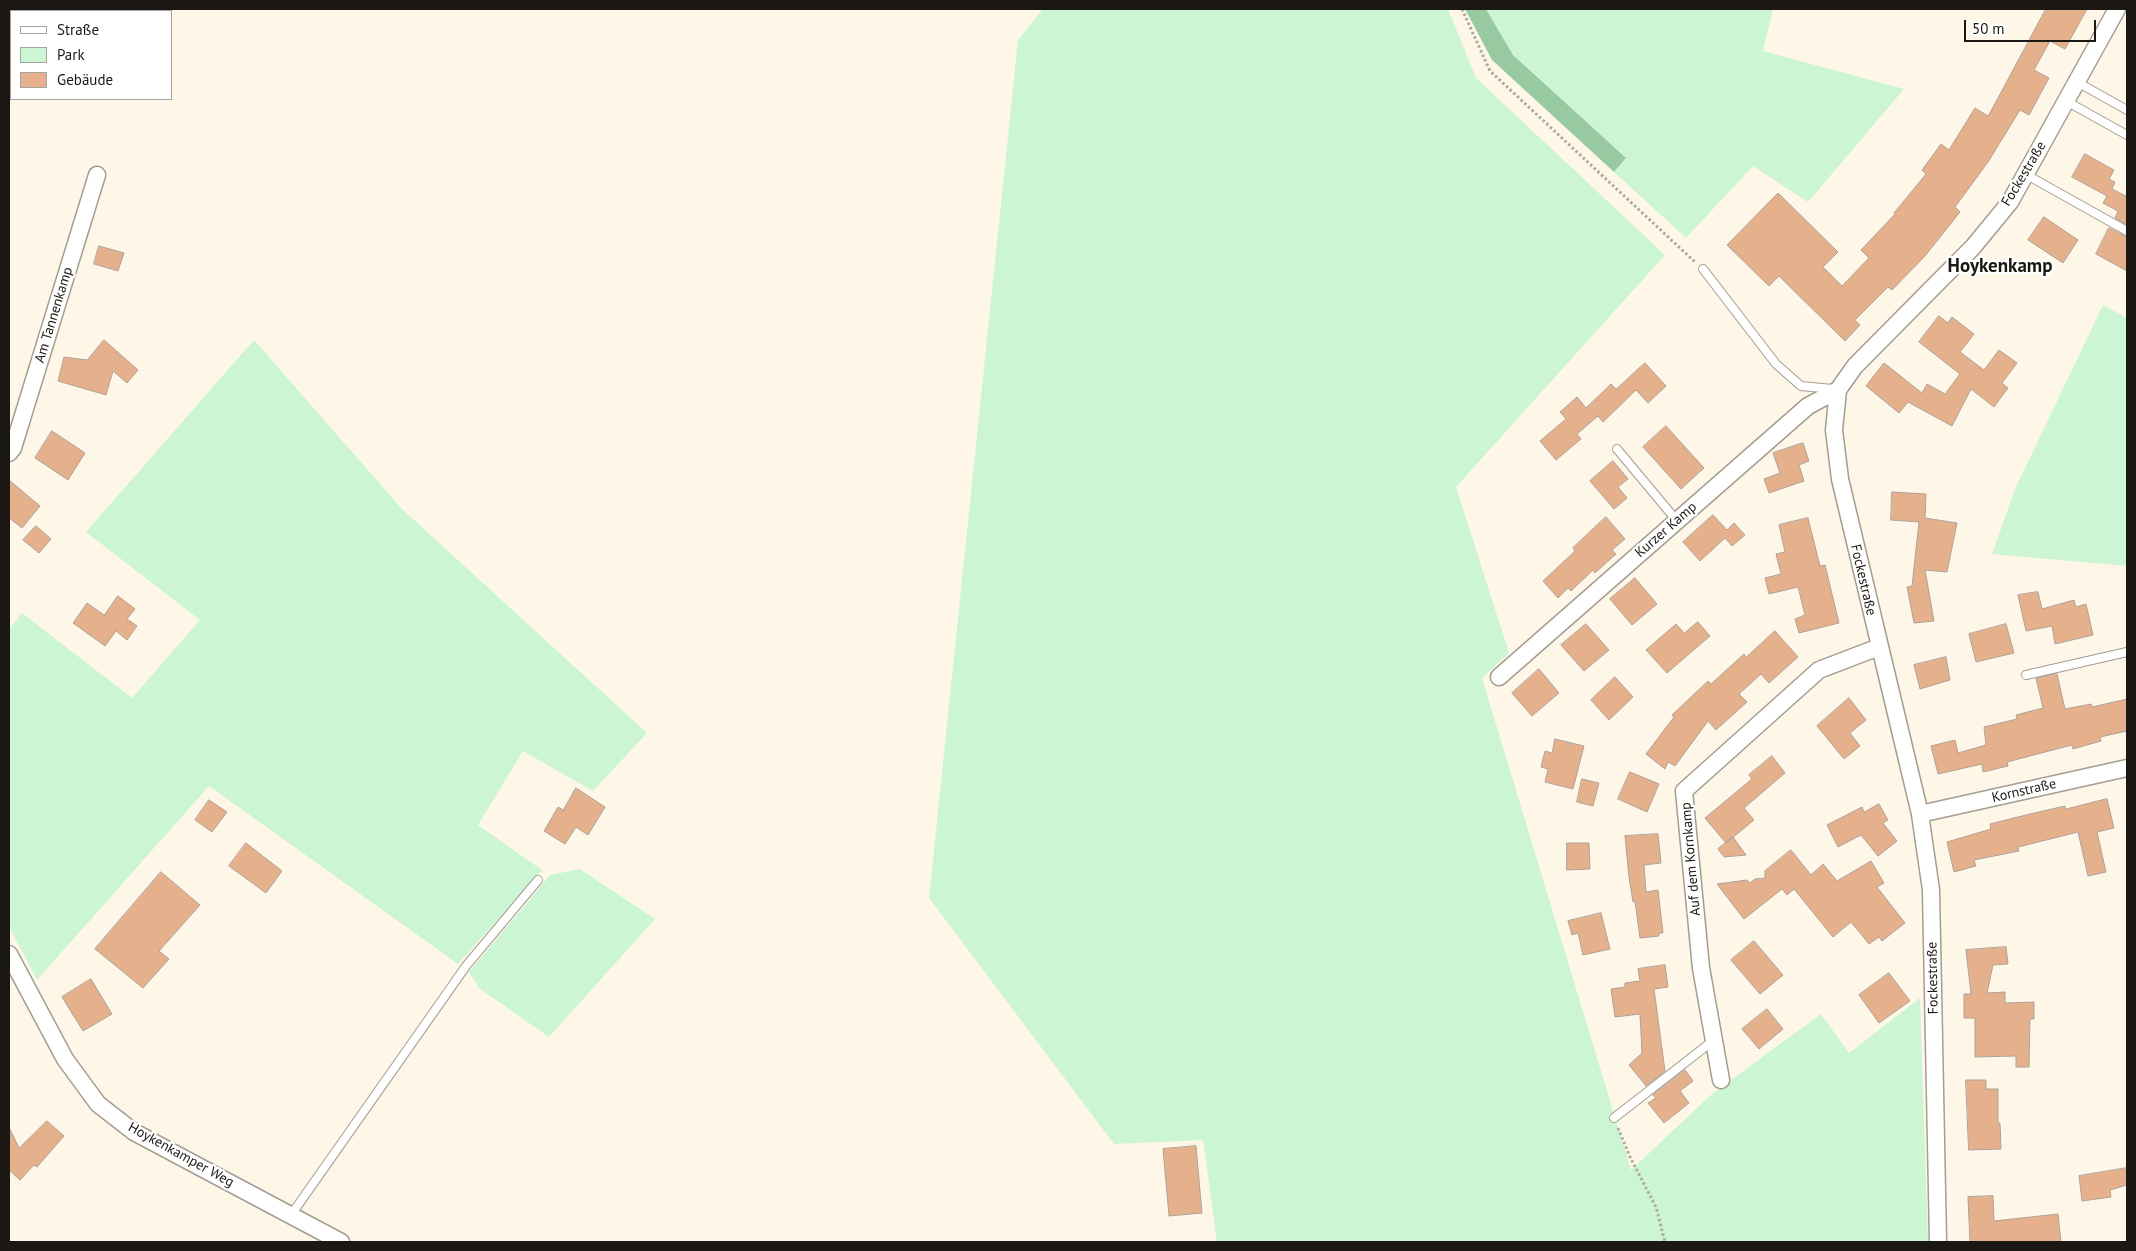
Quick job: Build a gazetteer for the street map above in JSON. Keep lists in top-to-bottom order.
{
  "streets": {
    "street": [
      "Fockestraße",
      "Am Tannenkamp",
      "Kurzer Kamp",
      "Kornstraße",
      "Auf dem Kornkamp",
      "Hoykenkamper Weg"
    ]
  },
  "crossings": [
    ["Fockestraße", "Kurzer Kamp"],
    ["Fockestraße", "Kornstraße"],
    ["Fockestraße", "Auf dem Kornkamp"]
  ],
  "districts": ["Hoykenkamp"],
  "legend": ["Straße", "Park", "Gebäude"],
  "scale_bar": "50 m"
}
